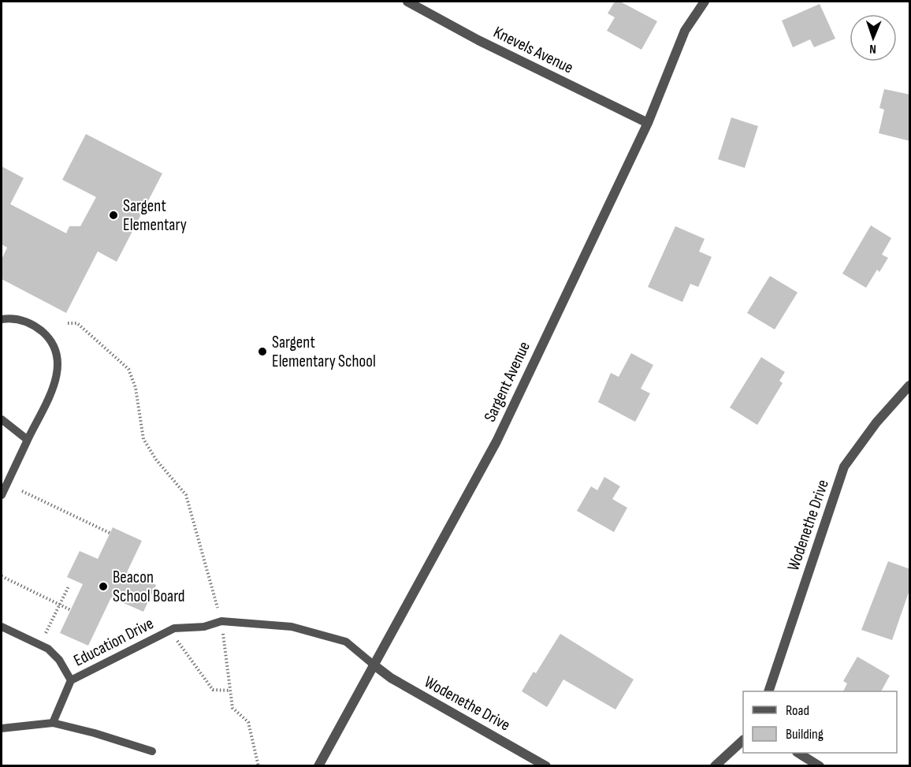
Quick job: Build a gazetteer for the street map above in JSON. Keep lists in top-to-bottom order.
{
  "streets": {
    "street": ["Knevels Avenue", "Sargent Avenue", "Wodenethe Drive"],
    "lane": ["Education Drive"]
  },
  "crossings": [
    ["Knevels Avenue", "Sargent Avenue"],
    ["Sargent Avenue", "Wodenethe Drive"],
    ["Sargent Avenue", "Education Drive"],
    ["Wodenethe Drive", "Education Drive"]
  ],
  "places": ["Sargent Elementary", "Sargent Elementary School", "Beacon School Board"],
  "legend": ["Road", "Building"],
  "north": "bottom"
}
